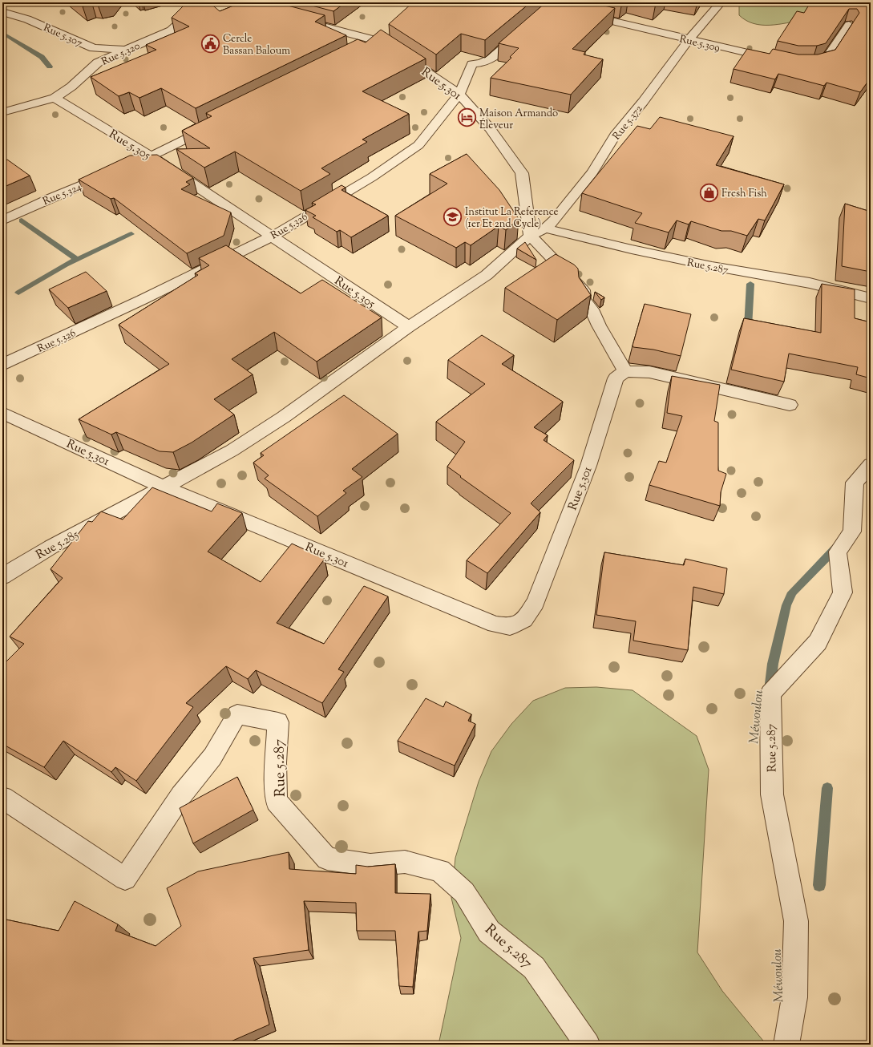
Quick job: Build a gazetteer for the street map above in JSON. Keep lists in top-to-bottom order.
{
  "streets": {
    "street": [
      "Rue 5.307",
      "Rue 5.309",
      "Rue 5.320",
      "Rue 5.301",
      "Rue 5.372",
      "Rue 5.305",
      "Rue 5.324",
      "Rue 5.326",
      "Rue 5.287",
      "Rue 5.285"
    ]
  },
  "crossings": [
    ["Rue 5.307", "Rue 5.320"],
    ["Rue 5.309", "Rue 5.372"],
    ["Rue 5.320", "Rue 5.305"],
    ["Rue 5.301", "Rue 5.372"],
    ["Rue 5.301", "Rue 5.326"],
    ["Rue 5.301", "Rue 5.285"],
    ["Rue 5.372", "Rue 5.305"],
    ["Rue 5.372", "Rue 5.287"],
    ["Rue 5.305", "Rue 5.326"]
  ],
  "water": ["Méwoulou"],
  "places": {
    "public building": ["Cercle Bassan Baloum"],
    "hotel": ["Maison Armando Éleveur"],
    "shop": ["Fresh Fish"],
    "school or university": ["Institut La Reference (1er Et 2nd Cycle)"]
  }
}
